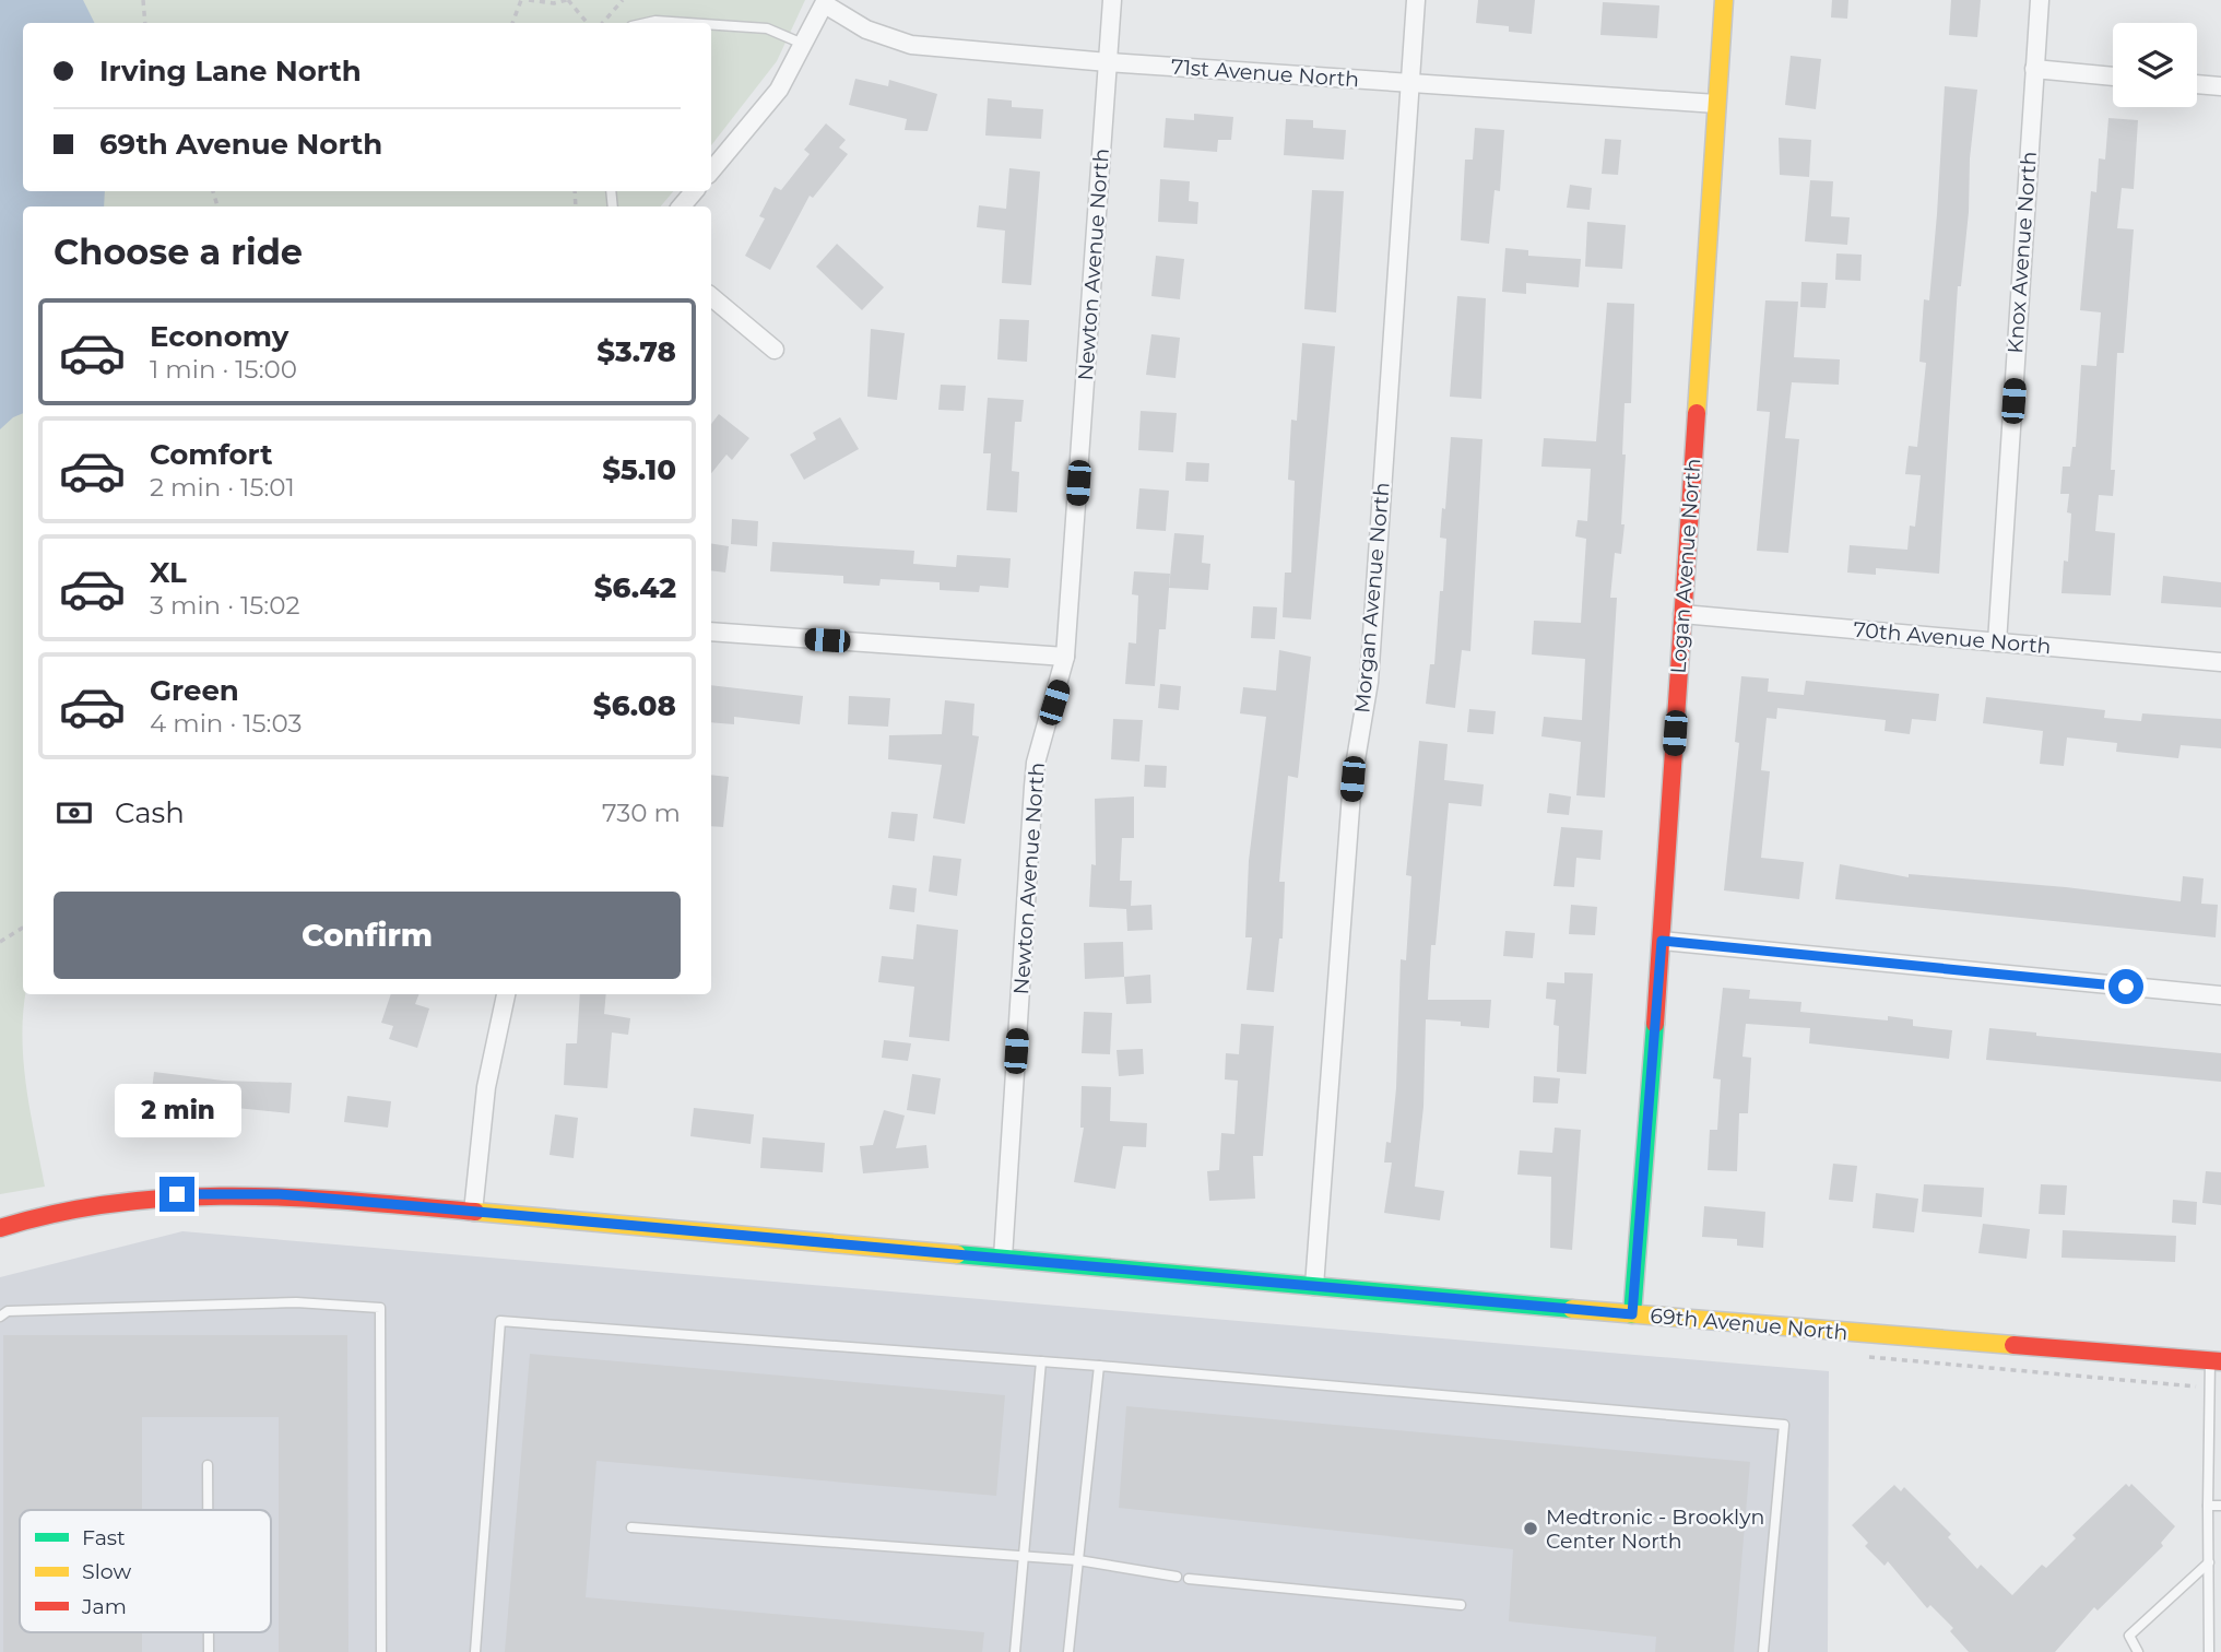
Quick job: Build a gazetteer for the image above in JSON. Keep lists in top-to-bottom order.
{
  "streets": {
    "street": [
      "71st Avenue North",
      "Knox Avenue North",
      "Newton Avenue North",
      "Logan Avenue North",
      "Morgan Avenue North",
      "70th Avenue North",
      "69th Avenue North"
    ]
  },
  "crossings": [
    ["71st Avenue North", "Newton Avenue North"],
    ["71st Avenue North", "Logan Avenue North"],
    ["71st Avenue North", "Morgan Avenue North"],
    ["Knox Avenue North", "70th Avenue North"],
    ["Newton Avenue North", "69th Avenue North"],
    ["Logan Avenue North", "70th Avenue North"],
    ["Logan Avenue North", "69th Avenue North"],
    ["Morgan Avenue North", "69th Avenue North"]
  ],
  "places": ["Medtronic - Brooklyn Center North"],
  "legend": ["Fast", "Slow", "Jam"],
  "page": {
    "banner": ["Irving Lane North", "69th Avenue North"],
    "heading": "Choose a ride",
    "list": [
      {
        "name": "Economy",
        "note": "1 min · 15:00",
        "value": "$3.78"
      },
      {
        "name": "Comfort",
        "note": "2 min · 15:01",
        "value": "$5.10"
      },
      {
        "name": "XL",
        "note": "3 min · 15:02",
        "value": "$6.42"
      },
      {
        "name": "Green",
        "note": "4 min · 15:03",
        "value": "$6.08"
      }
    ],
    "pay": ["Cash", "730 m"],
    "buttons": "Confirm",
    "bubble": "2 min"
  }
}
